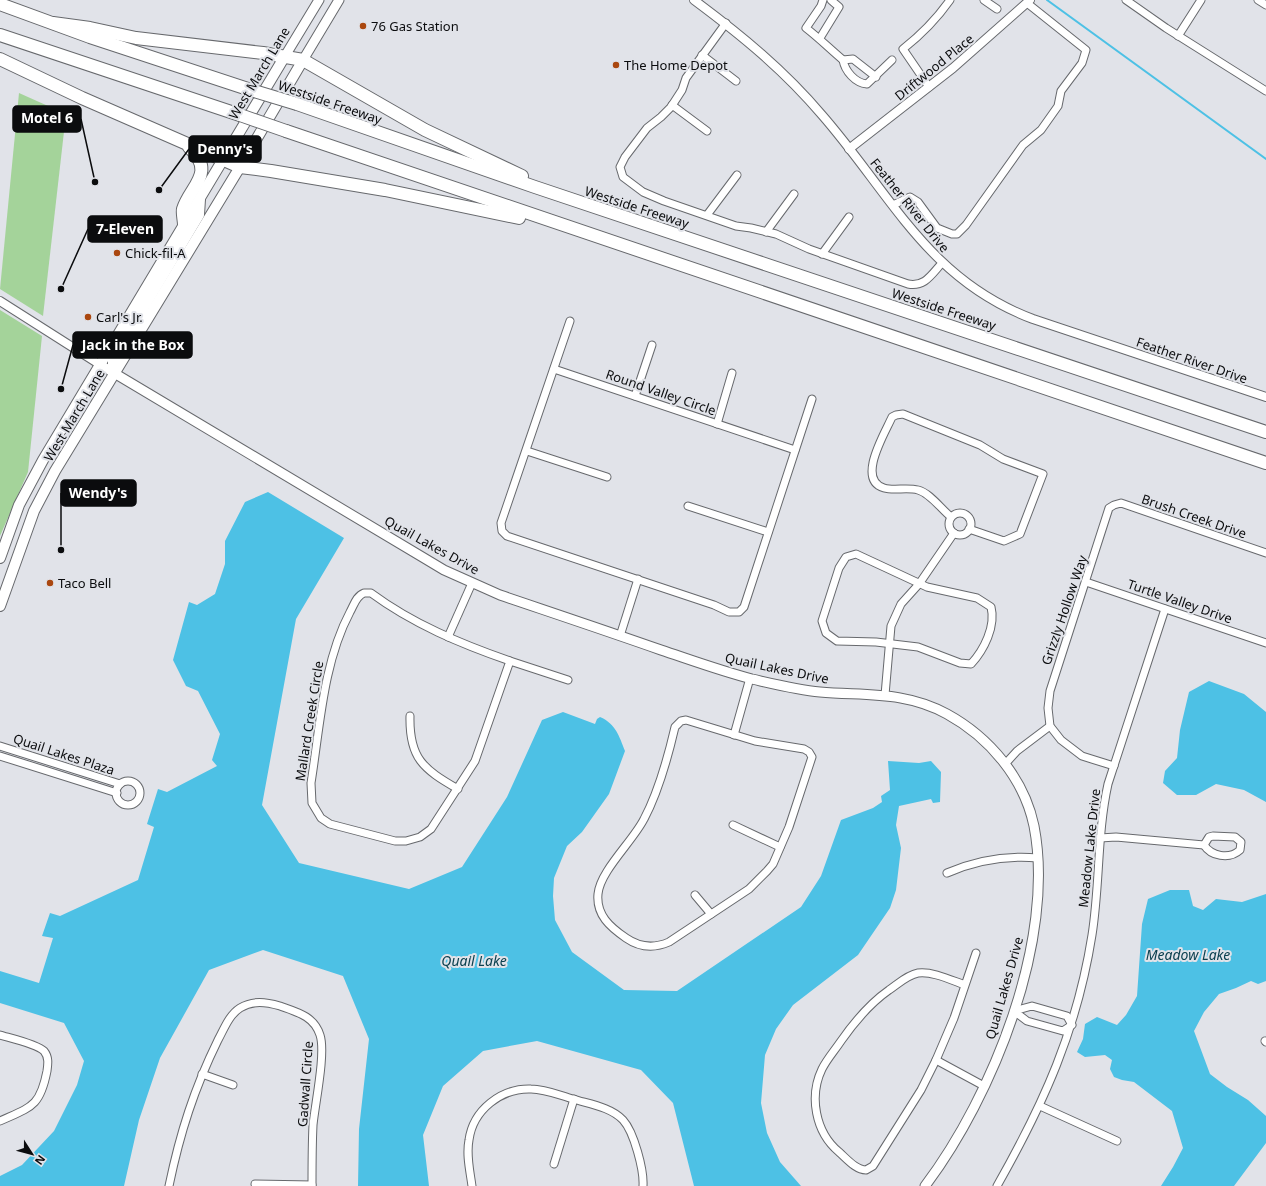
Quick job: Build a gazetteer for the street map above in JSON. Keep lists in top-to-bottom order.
{
  "streets": {
    "highway": ["Westside Freeway"],
    "main road": ["West March Lane", "Quail Lakes Drive"],
    "street": [
      "Driftwood Place",
      "Feather River Drive",
      "Round Valley Circle",
      "Brush Creek Drive",
      "Turtle Valley Drive",
      "Grizzly Hollow Way",
      "Mallard Creek Circle",
      "Quail Lakes Plaza",
      "Meadow Lake Drive",
      "Gadwall Circle"
    ]
  },
  "crossings": [
    ["Driftwood Place", "Feather River Drive"],
    ["West March Lane", "Quail Lakes Drive"],
    ["Brush Creek Drive", "Grizzly Hollow Way"],
    ["Turtle Valley Drive", "Grizzly Hollow Way"],
    ["Turtle Valley Drive", "Meadow Lake Drive"]
  ],
  "water": ["Meadow Lake", "Quail Lake"],
  "places": [
    "76 Gas Station",
    "The Home Depot",
    "Motel 6",
    "Denny's",
    "Chick-fil-A",
    "7-Eleven",
    "Carl's Jr.",
    "Jack in the Box",
    "Wendy's",
    "Taco Bell"
  ],
  "north": "bottom right"
}
